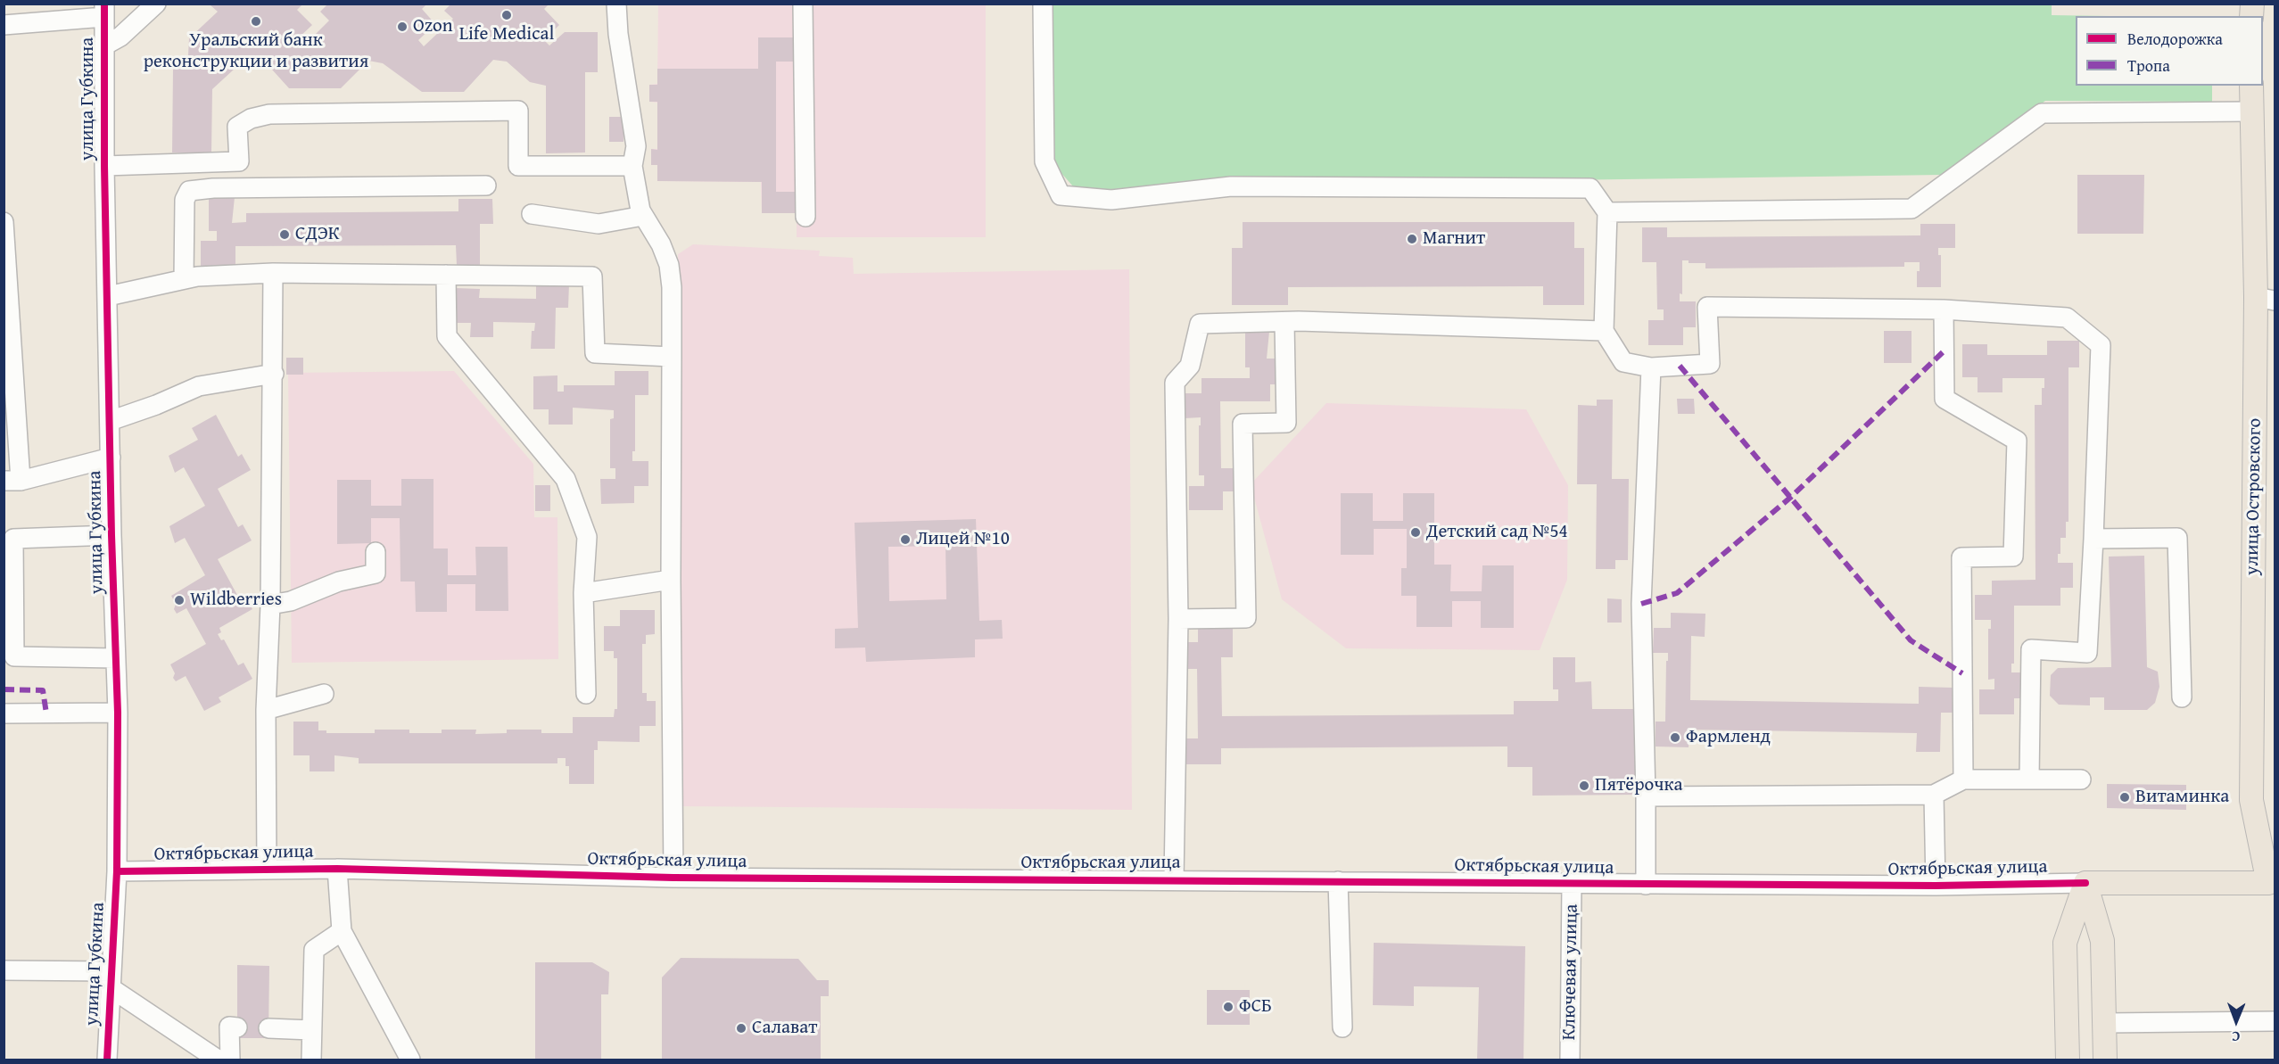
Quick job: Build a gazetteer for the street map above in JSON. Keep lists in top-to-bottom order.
{
  "streets": {
    "main road": ["улица Островского", "Октябрьская улица"],
    "street": ["улица Губкина", "Ключевая улица"]
  },
  "crossings": [
    ["улица Губкина", "Октябрьская улица"],
    ["улица Островского", "Октябрьская улица"],
    ["Октябрьская улица", "Ключевая улица"]
  ],
  "places": [
    "Life Medical",
    "Уральский банк реконструкции и развития",
    "Ozon",
    "СДЭК",
    "Магнит",
    "Детский сад №54",
    "Лицей №10",
    "Wildberries",
    "Фармленд",
    "Пятёрочка",
    "Витаминка",
    "ФСБ",
    "Салават"
  ],
  "legend": ["Велодорожка", "Тропа"],
  "north": "bottom"
}
